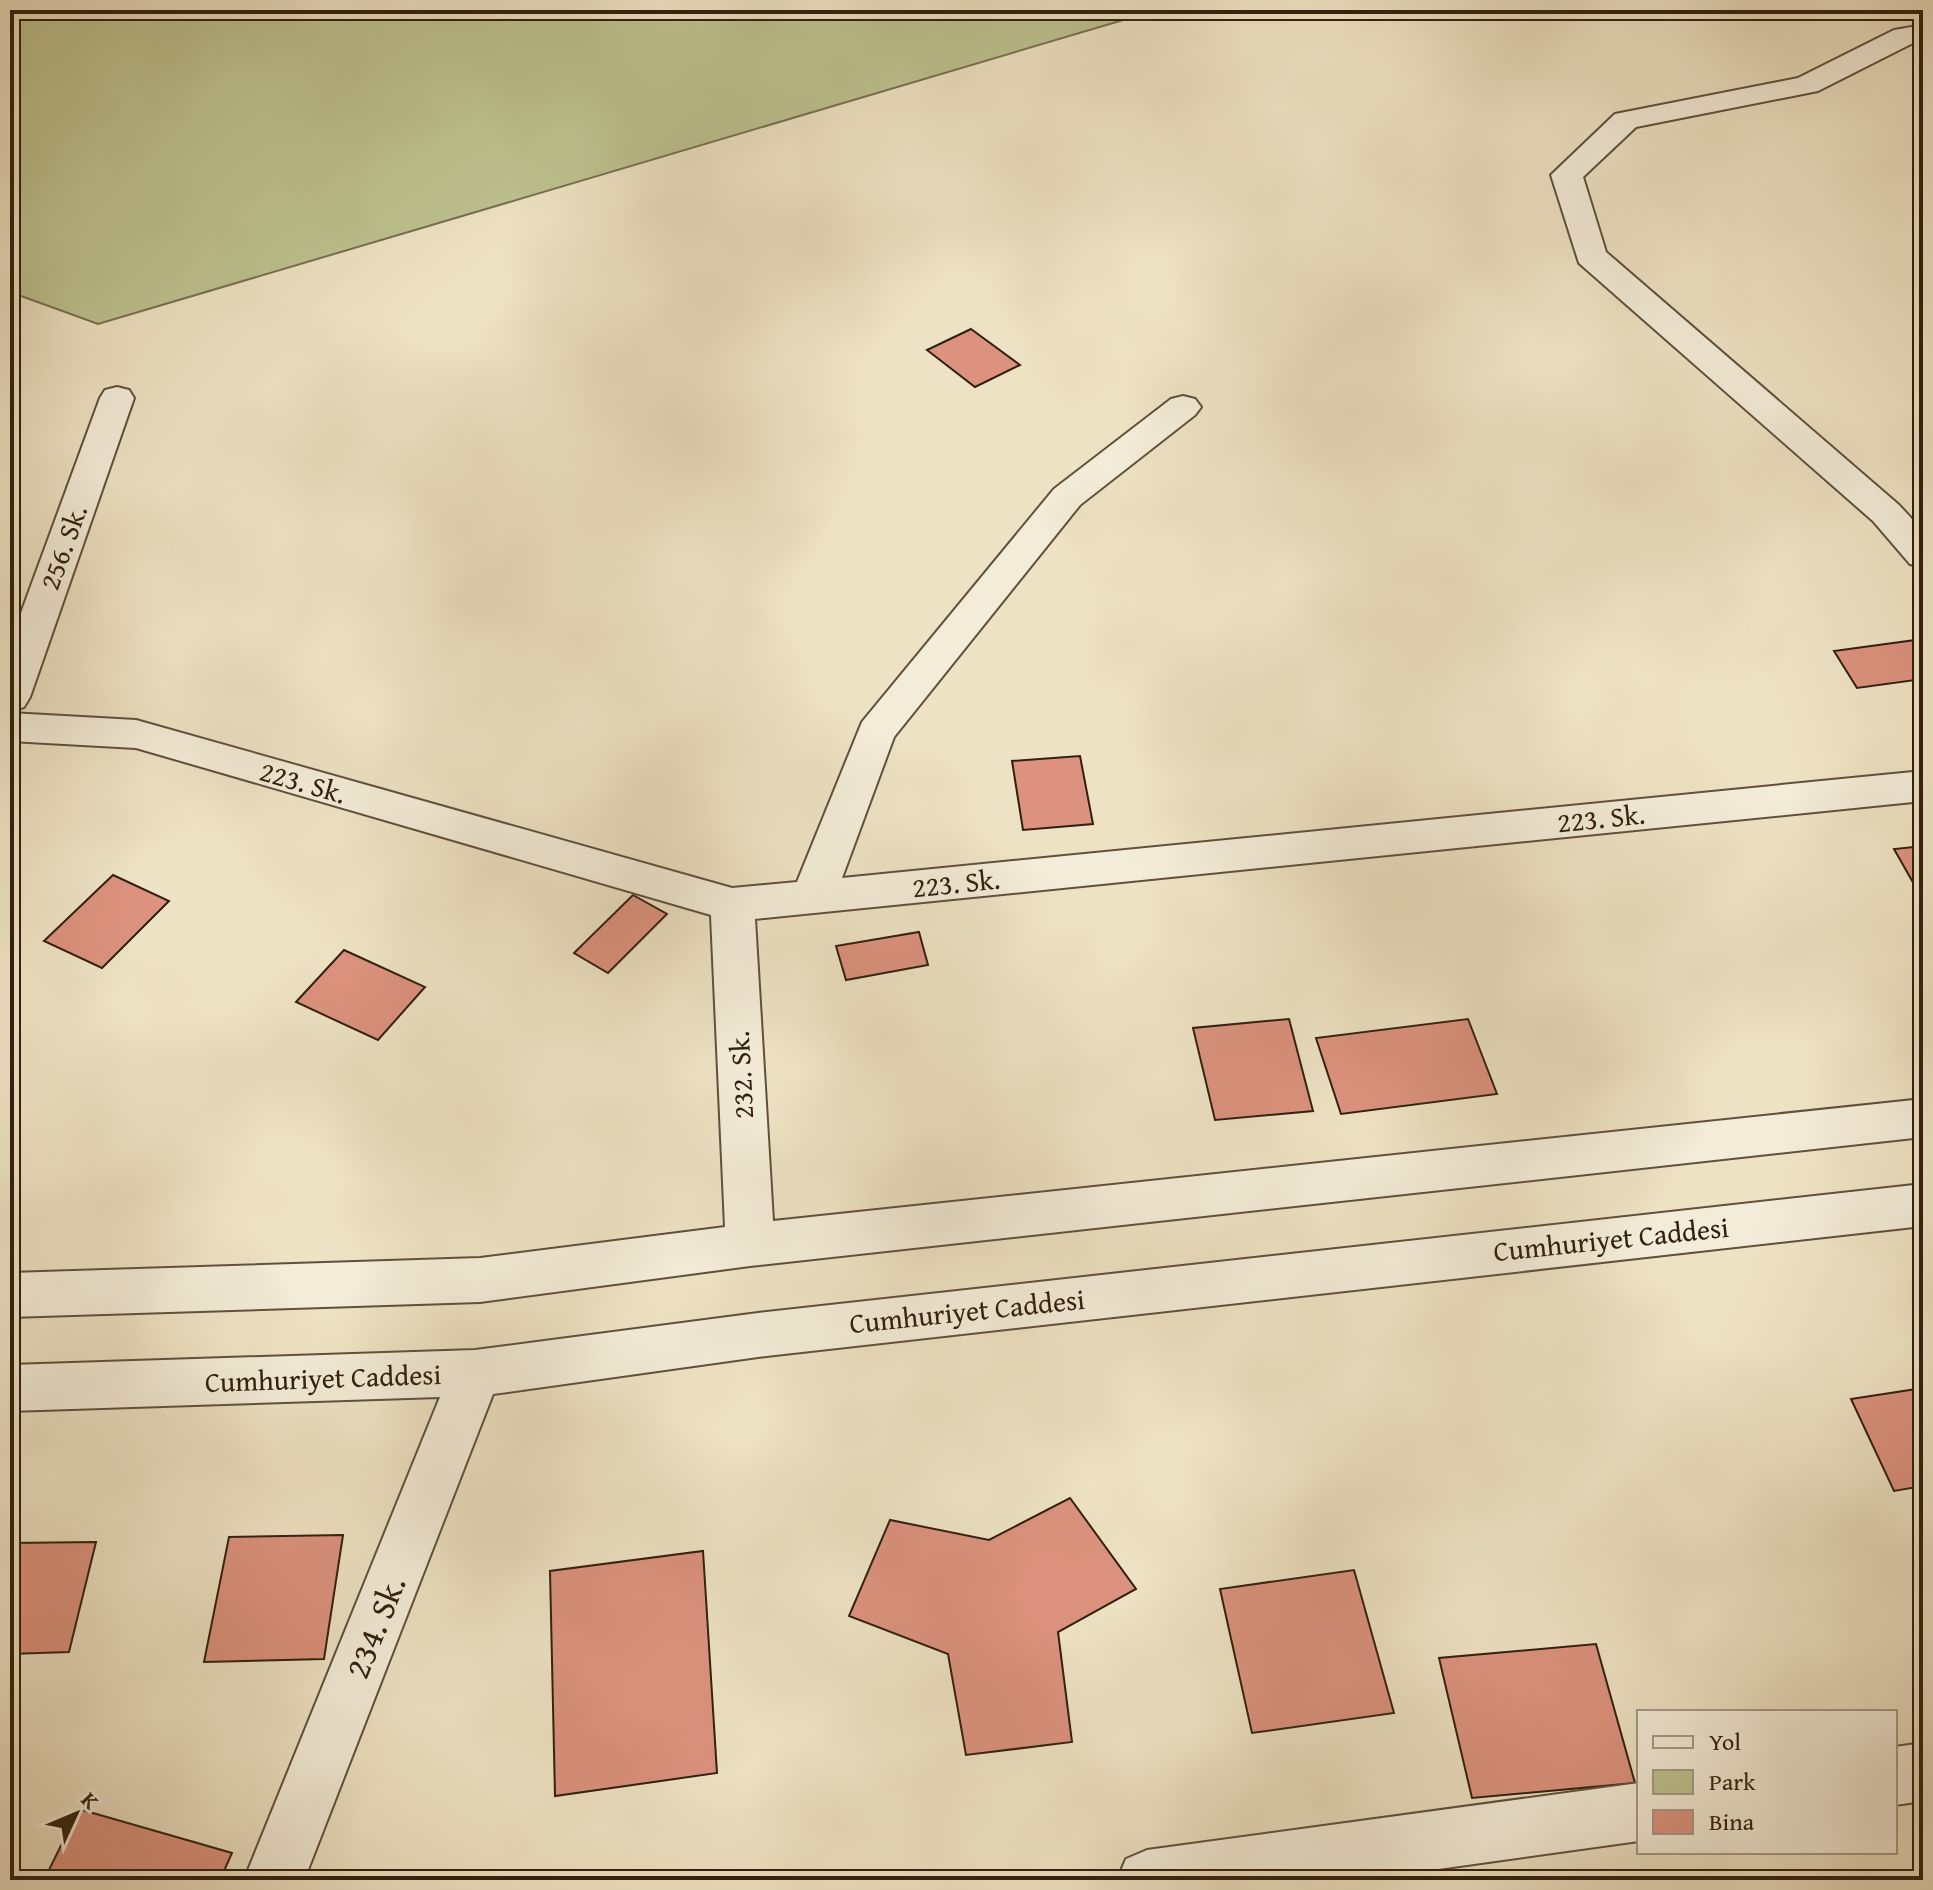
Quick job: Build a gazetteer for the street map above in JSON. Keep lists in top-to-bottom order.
{
  "streets": {
    "street": [
      "256. Sk.",
      "223. Sk.",
      "232. Sk.",
      "Cumhuriyet Caddesi",
      "234. Sk."
    ]
  },
  "crossings": [
    ["223. Sk.", "232. Sk."],
    ["Cumhuriyet Caddesi", "234. Sk."]
  ],
  "legend": ["Yol", "Park", "Bina"],
  "north": "top right"
}
